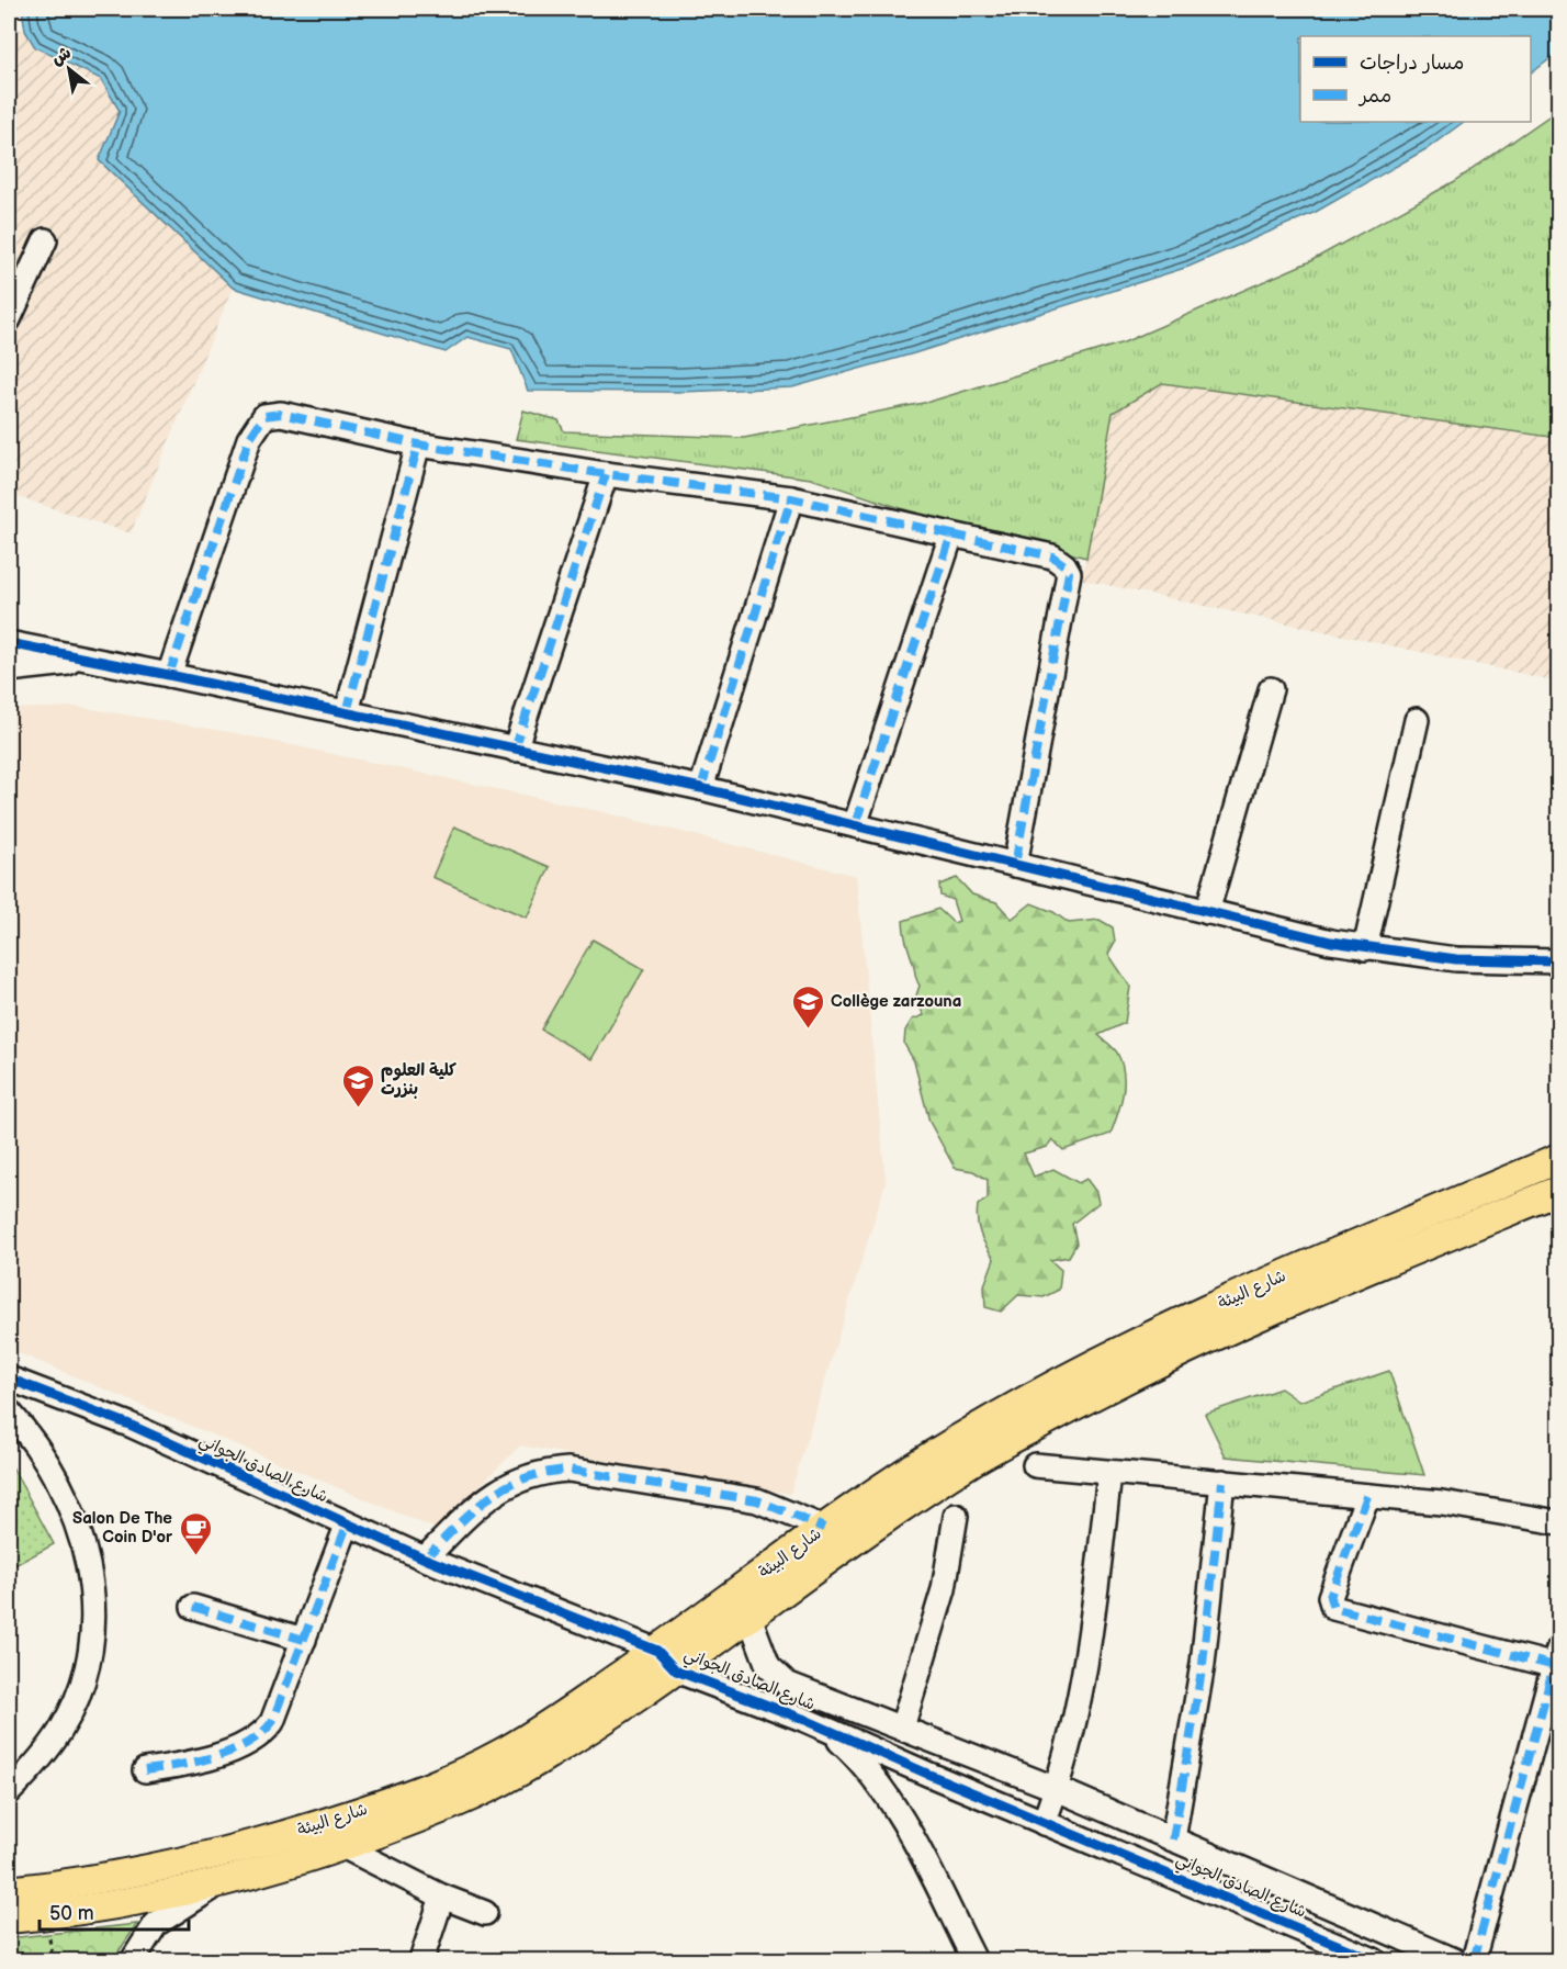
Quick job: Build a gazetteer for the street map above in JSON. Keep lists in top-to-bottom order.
{
  "streets": {
    "main road": ["شارع البيئة"],
    "street": ["شارع الصادق الجواني"]
  },
  "crossings": [
    ["شارع البيئة", "شارع الصادق الجواني"]
  ],
  "places": {
    "school or university": ["Collège zarzouna", "كلية العلوم بنزرت"],
    "cafe": ["Salon De The Coin D'or"]
  },
  "legend": ["مسار دراجات", "ممر"],
  "scale_bar": "50 m",
  "north": "top left"
}
